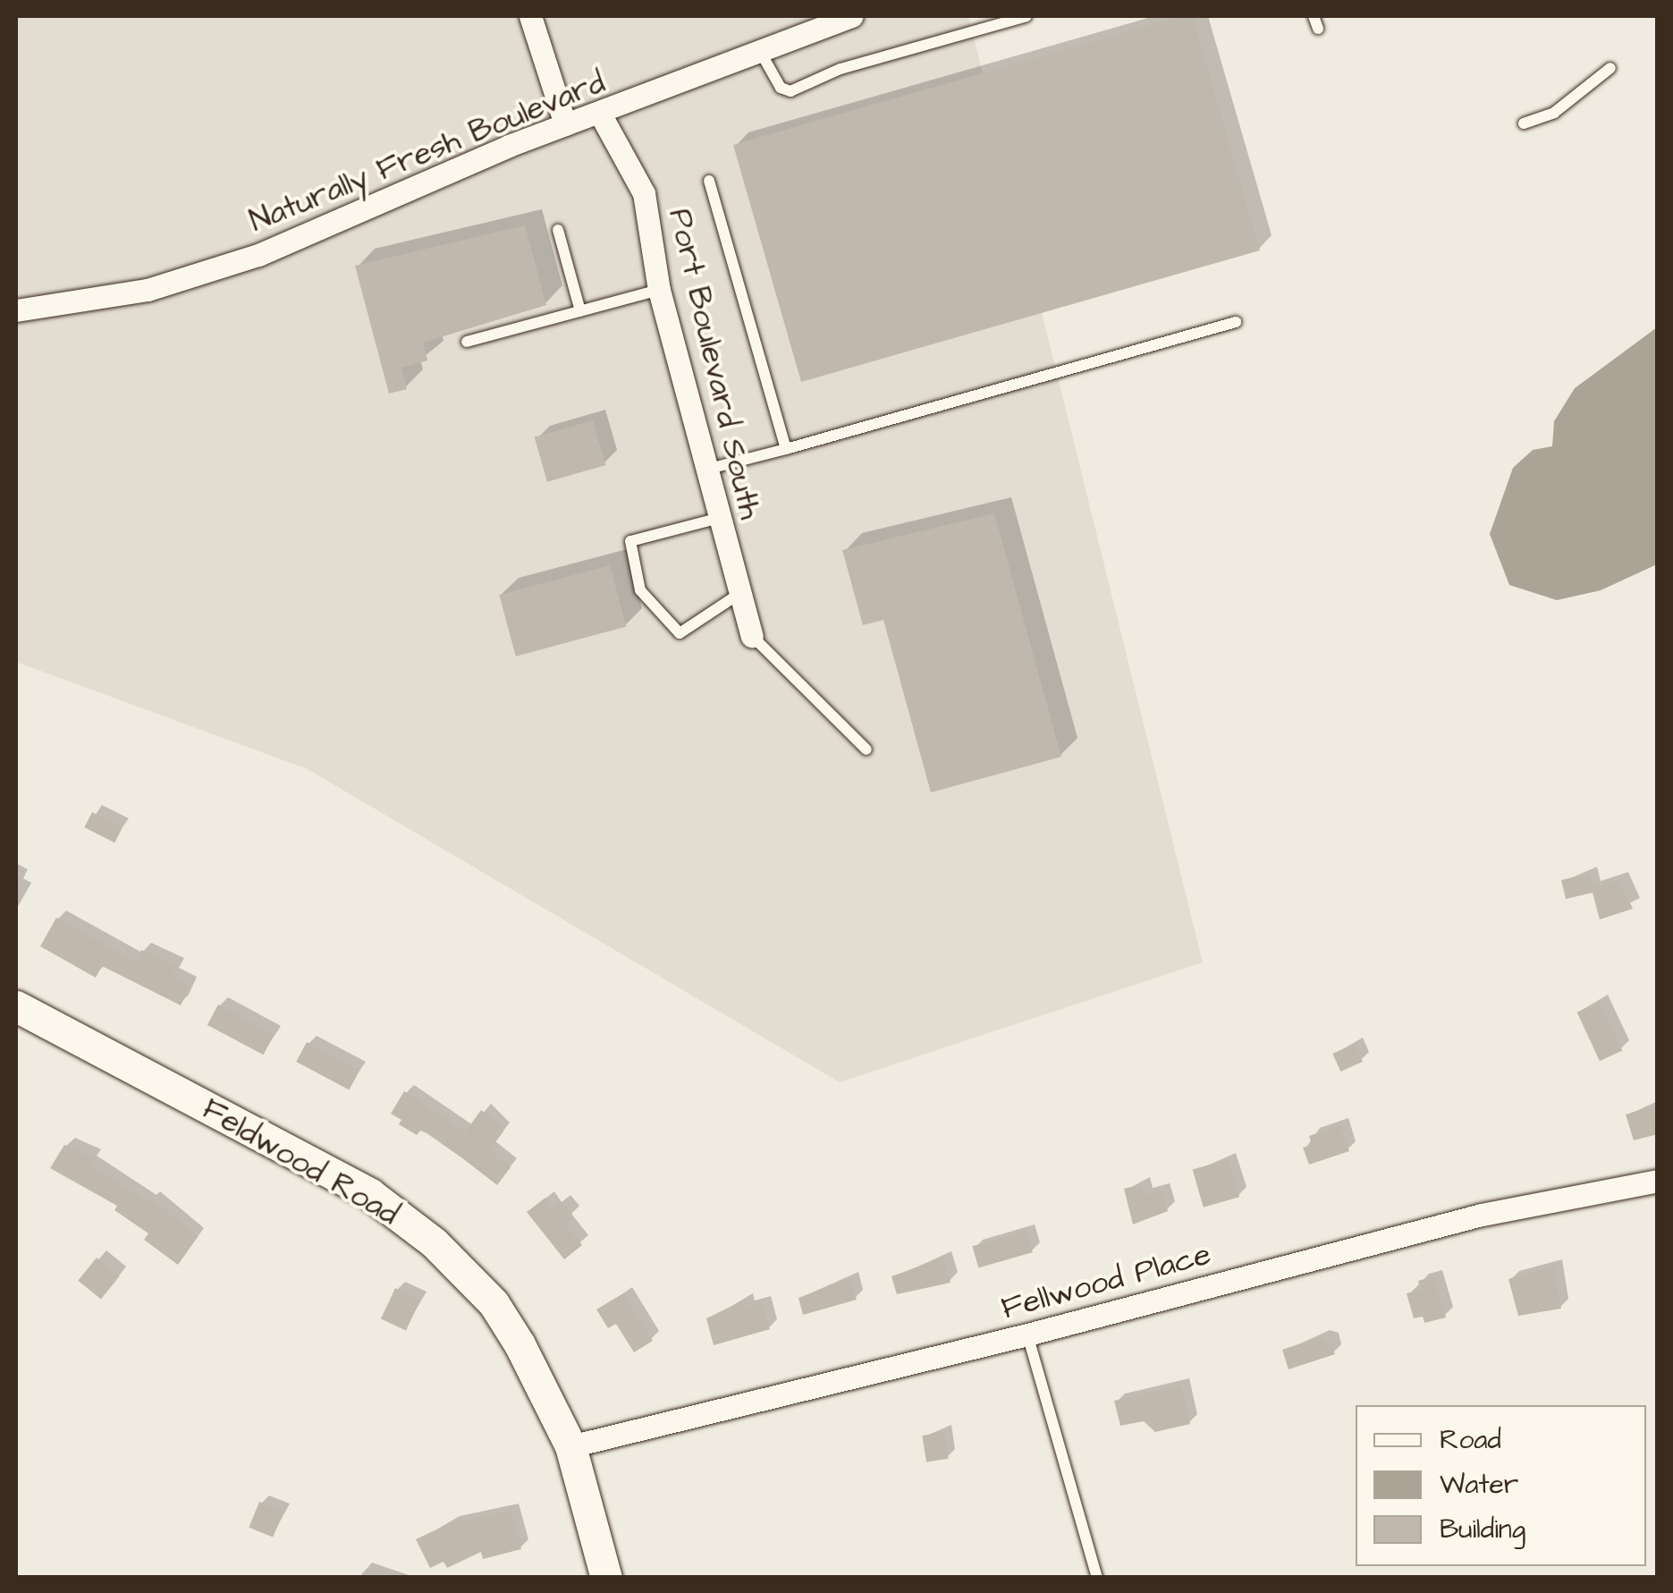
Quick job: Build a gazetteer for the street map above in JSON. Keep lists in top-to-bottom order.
{
  "streets": {
    "street": [
      "Naturally Fresh Boulevard",
      "Port Boulevard South",
      "Feldwood Road",
      "Fellwood Place"
    ]
  },
  "crossings": [
    ["Naturally Fresh Boulevard", "Port Boulevard South"],
    ["Feldwood Road", "Fellwood Place"]
  ],
  "legend": ["Road", "Water", "Building"]
}
